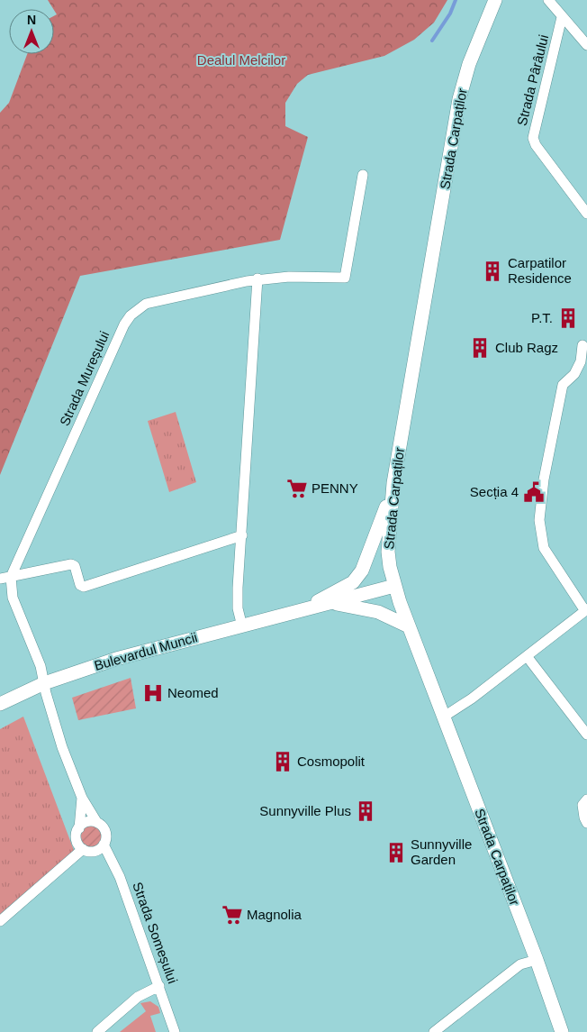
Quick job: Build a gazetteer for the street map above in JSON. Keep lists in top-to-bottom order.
{
  "streets": {
    "main road": ["Strada Carpaților", "Bulevardul Muncii"],
    "street": ["Strada Pârâului", "Strada Mureșului", "Strada Someșului"]
  },
  "crossings": [
    ["Strada Carpaților", "Bulevardul Muncii"],
    ["Bulevardul Muncii", "Strada Someșului"]
  ],
  "parks": ["Dealul Melcilor"],
  "places": {
    "building": [
      "Carpatilor Residence",
      "P.T.",
      "Club Ragz",
      "Cosmopolit",
      "Sunnyville Plus",
      "Sunnyville Garden"
    ],
    "supermarket": ["PENNY", "Magnolia"],
    "public building": ["Secția 4"],
    "hospital": ["Neomed"]
  },
  "north": "top"
}
